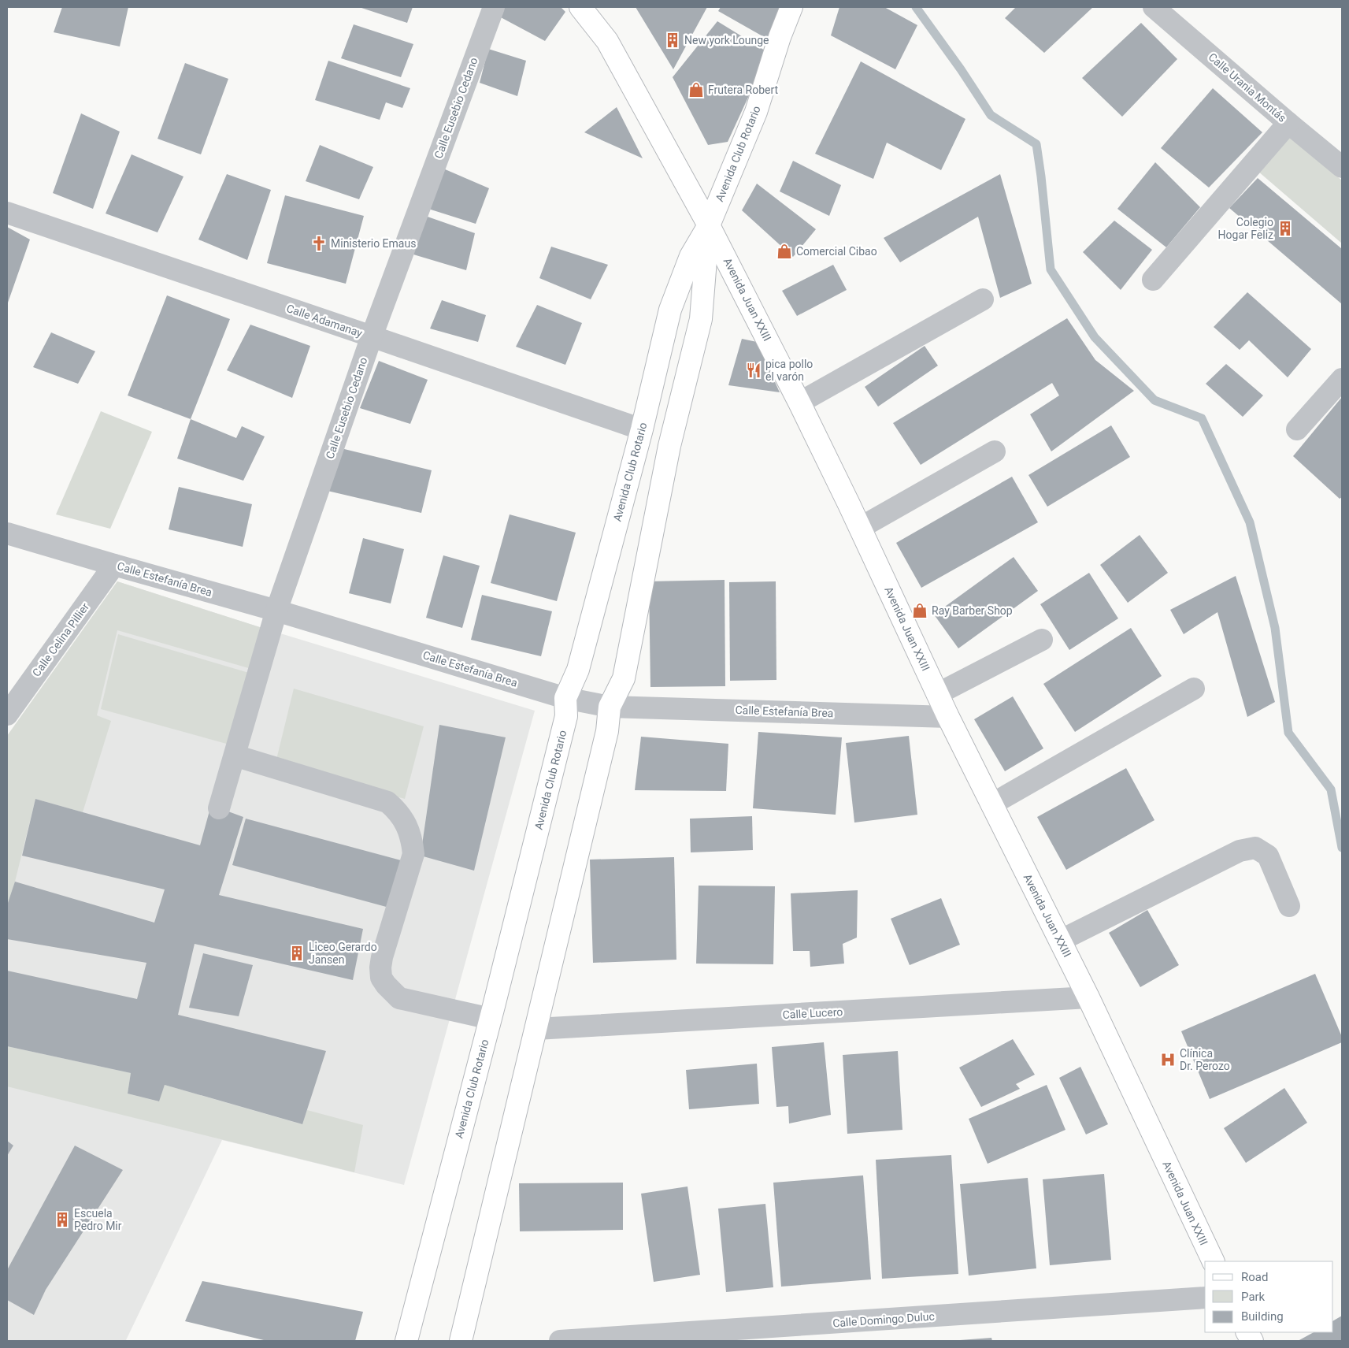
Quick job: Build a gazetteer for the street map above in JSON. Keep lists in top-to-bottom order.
{
  "streets": {
    "main road": ["Avenida Club Rotario", "Avenida Juan XXIII"],
    "street": [
      "Calle Urania Montás",
      "Calle Eusebio Cedano",
      "Calle Adamanay",
      "Calle Estefanía Brea",
      "Calle Celina Pillier",
      "Calle Lucero",
      "Calle Domingo Duluc"
    ]
  },
  "crossings": [
    ["Calle Eusebio Cedano", "Calle Adamanay"],
    ["Calle Eusebio Cedano", "Calle Estefanía Brea"],
    ["Avenida Club Rotario", "Avenida Juan XXIII"],
    ["Avenida Club Rotario", "Calle Adamanay"],
    ["Avenida Club Rotario", "Calle Estefanía Brea"],
    ["Avenida Club Rotario", "Calle Lucero"],
    ["Avenida Juan XXIII", "Calle Estefanía Brea"],
    ["Avenida Juan XXIII", "Calle Lucero"],
    ["Calle Estefanía Brea", "Calle Celina Pillier"]
  ],
  "places": {
    "building": [
      "New york Lounge",
      "Colegio Hogar Feliz",
      "Liceo Gerardo Jansen",
      "Escuela Pedro Mir"
    ],
    "shop": ["Frutera Robert", "Comercial Cibao", "Ray Barber Shop"],
    "church": ["Ministerio Emaus"],
    "restaurant": ["pica pollo el varón"],
    "hospital": ["Clínica Dr. Perozo"]
  },
  "legend": ["Road", "Park", "Building"]
}
